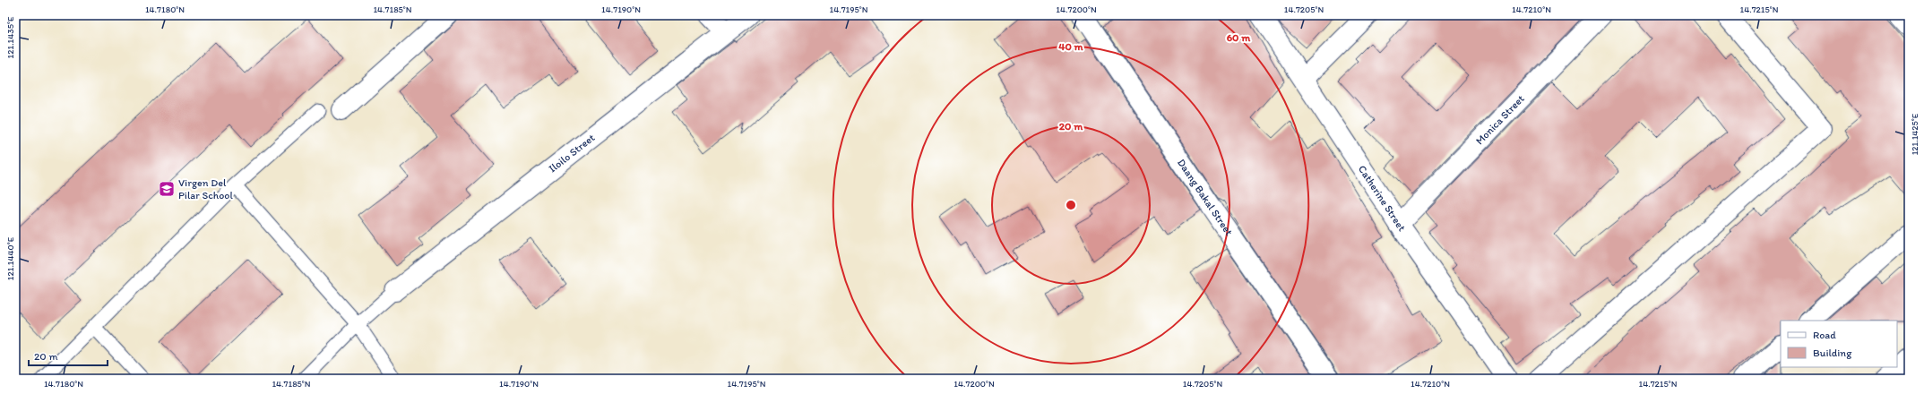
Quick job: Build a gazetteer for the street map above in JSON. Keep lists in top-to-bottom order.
{
  "streets": {
    "street": [
      "Monica Street",
      "Iloilo Street",
      "Daang Bakal Street",
      "Catherine Street"
    ]
  },
  "crossings": [
    ["Monica Street", "Catherine Street"]
  ],
  "places": {
    "school or university": ["Virgen Del Pilar School"]
  },
  "legend": ["Road", "Building"],
  "scale_bar": "20 m",
  "coordinates": [
    "14.7180°N",
    "14.7185°N",
    "14.7190°N",
    "14.7195°N",
    "14.7200°N",
    "14.7205°N",
    "14.7210°N",
    "14.7215°N",
    "121.1435°E",
    "121.1425°E",
    "121.1440°E"
  ],
  "rings": ["60 m", "40 m", "20 m"]
}
